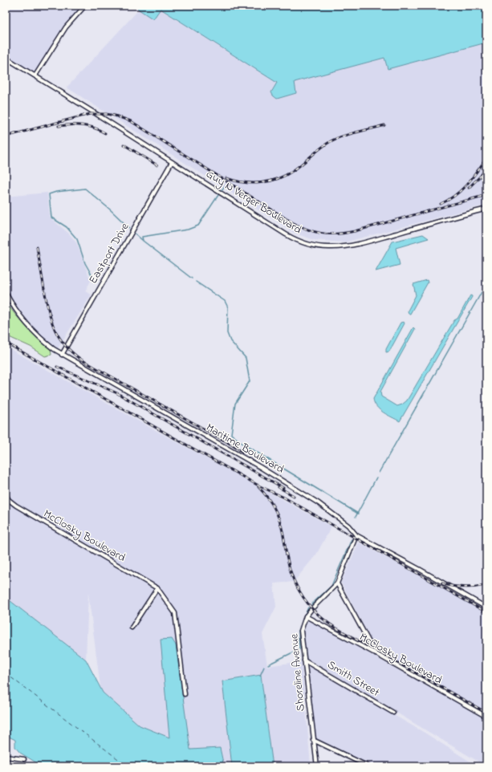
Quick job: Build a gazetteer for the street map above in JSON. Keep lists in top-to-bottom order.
{
  "streets": {
    "street": [
      "Guy N Verger Boulevard",
      "Eastport Drive",
      "Maritime Boulevard",
      "McClosky Boulevard",
      "Shoreline Avenue",
      "Smith Street"
    ]
  },
  "crossings": [
    ["Guy N Verger Boulevard", "Eastport Drive"],
    ["Eastport Drive", "Maritime Boulevard"],
    ["Maritime Boulevard", "Shoreline Avenue"],
    ["McClosky Boulevard", "Shoreline Avenue"],
    ["Shoreline Avenue", "Smith Street"]
  ]
}
